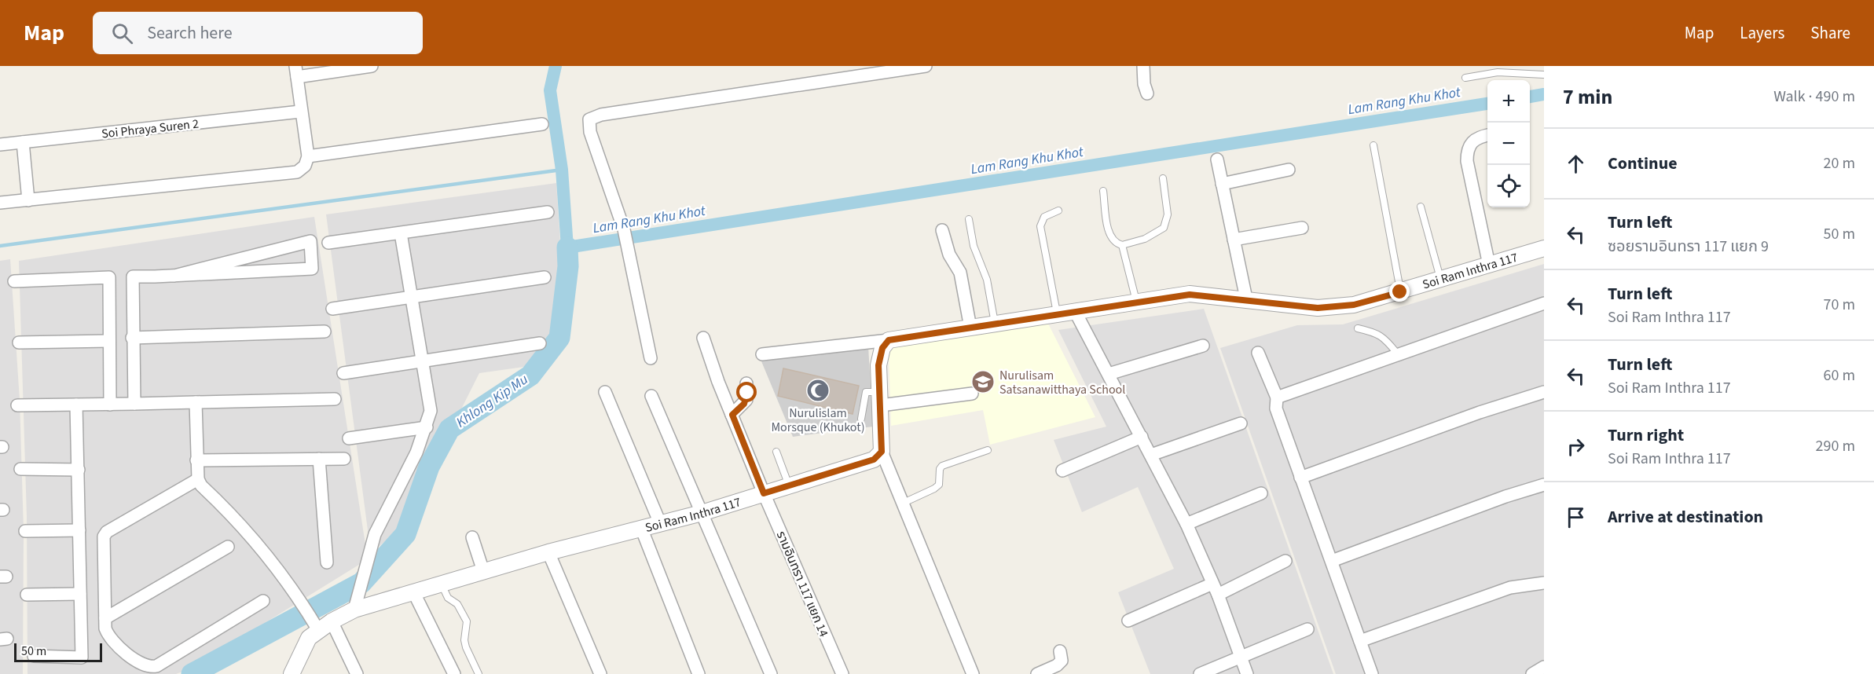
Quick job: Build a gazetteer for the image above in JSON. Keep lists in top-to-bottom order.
{
  "streets": {
    "street": ["Soi Phraya Suren 2", "Soi Ram Inthra 117", "รามอินทรา 117 แยก 14"]
  },
  "crossings": [
    ["Soi Ram Inthra 117", "รามอินทรา 117 แยก 14"]
  ],
  "water": ["Lam Rang Khu Khot", "Khlong Kip Mu"],
  "places": {
    "school or university": ["Nurulisam Satsanawitthaya School"],
    "mosque": ["Nurulislam Morsque (Khukot)"]
  },
  "scale_bar": "50 m",
  "page": {
    "header": "Map",
    "search": "Search here",
    "nav": ["Map", "Layers", "Share"],
    "heading": ["7 min", "Walk · 490 m"],
    "map_buttons": ["+", "−"],
    "list": [
      ["Continue", "20 m"],
      ["Turn left", "ซอยรามอินทรา 117 แยก 9", "50 m"],
      ["Turn left", "Soi Ram Inthra 117", "70 m"],
      ["Turn left", "Soi Ram Inthra 117", "60 m"],
      ["Turn right", "Soi Ram Inthra 117", "290 m"],
      "Arrive at destination"
    ],
    "scale": "50 m"
  }
}
